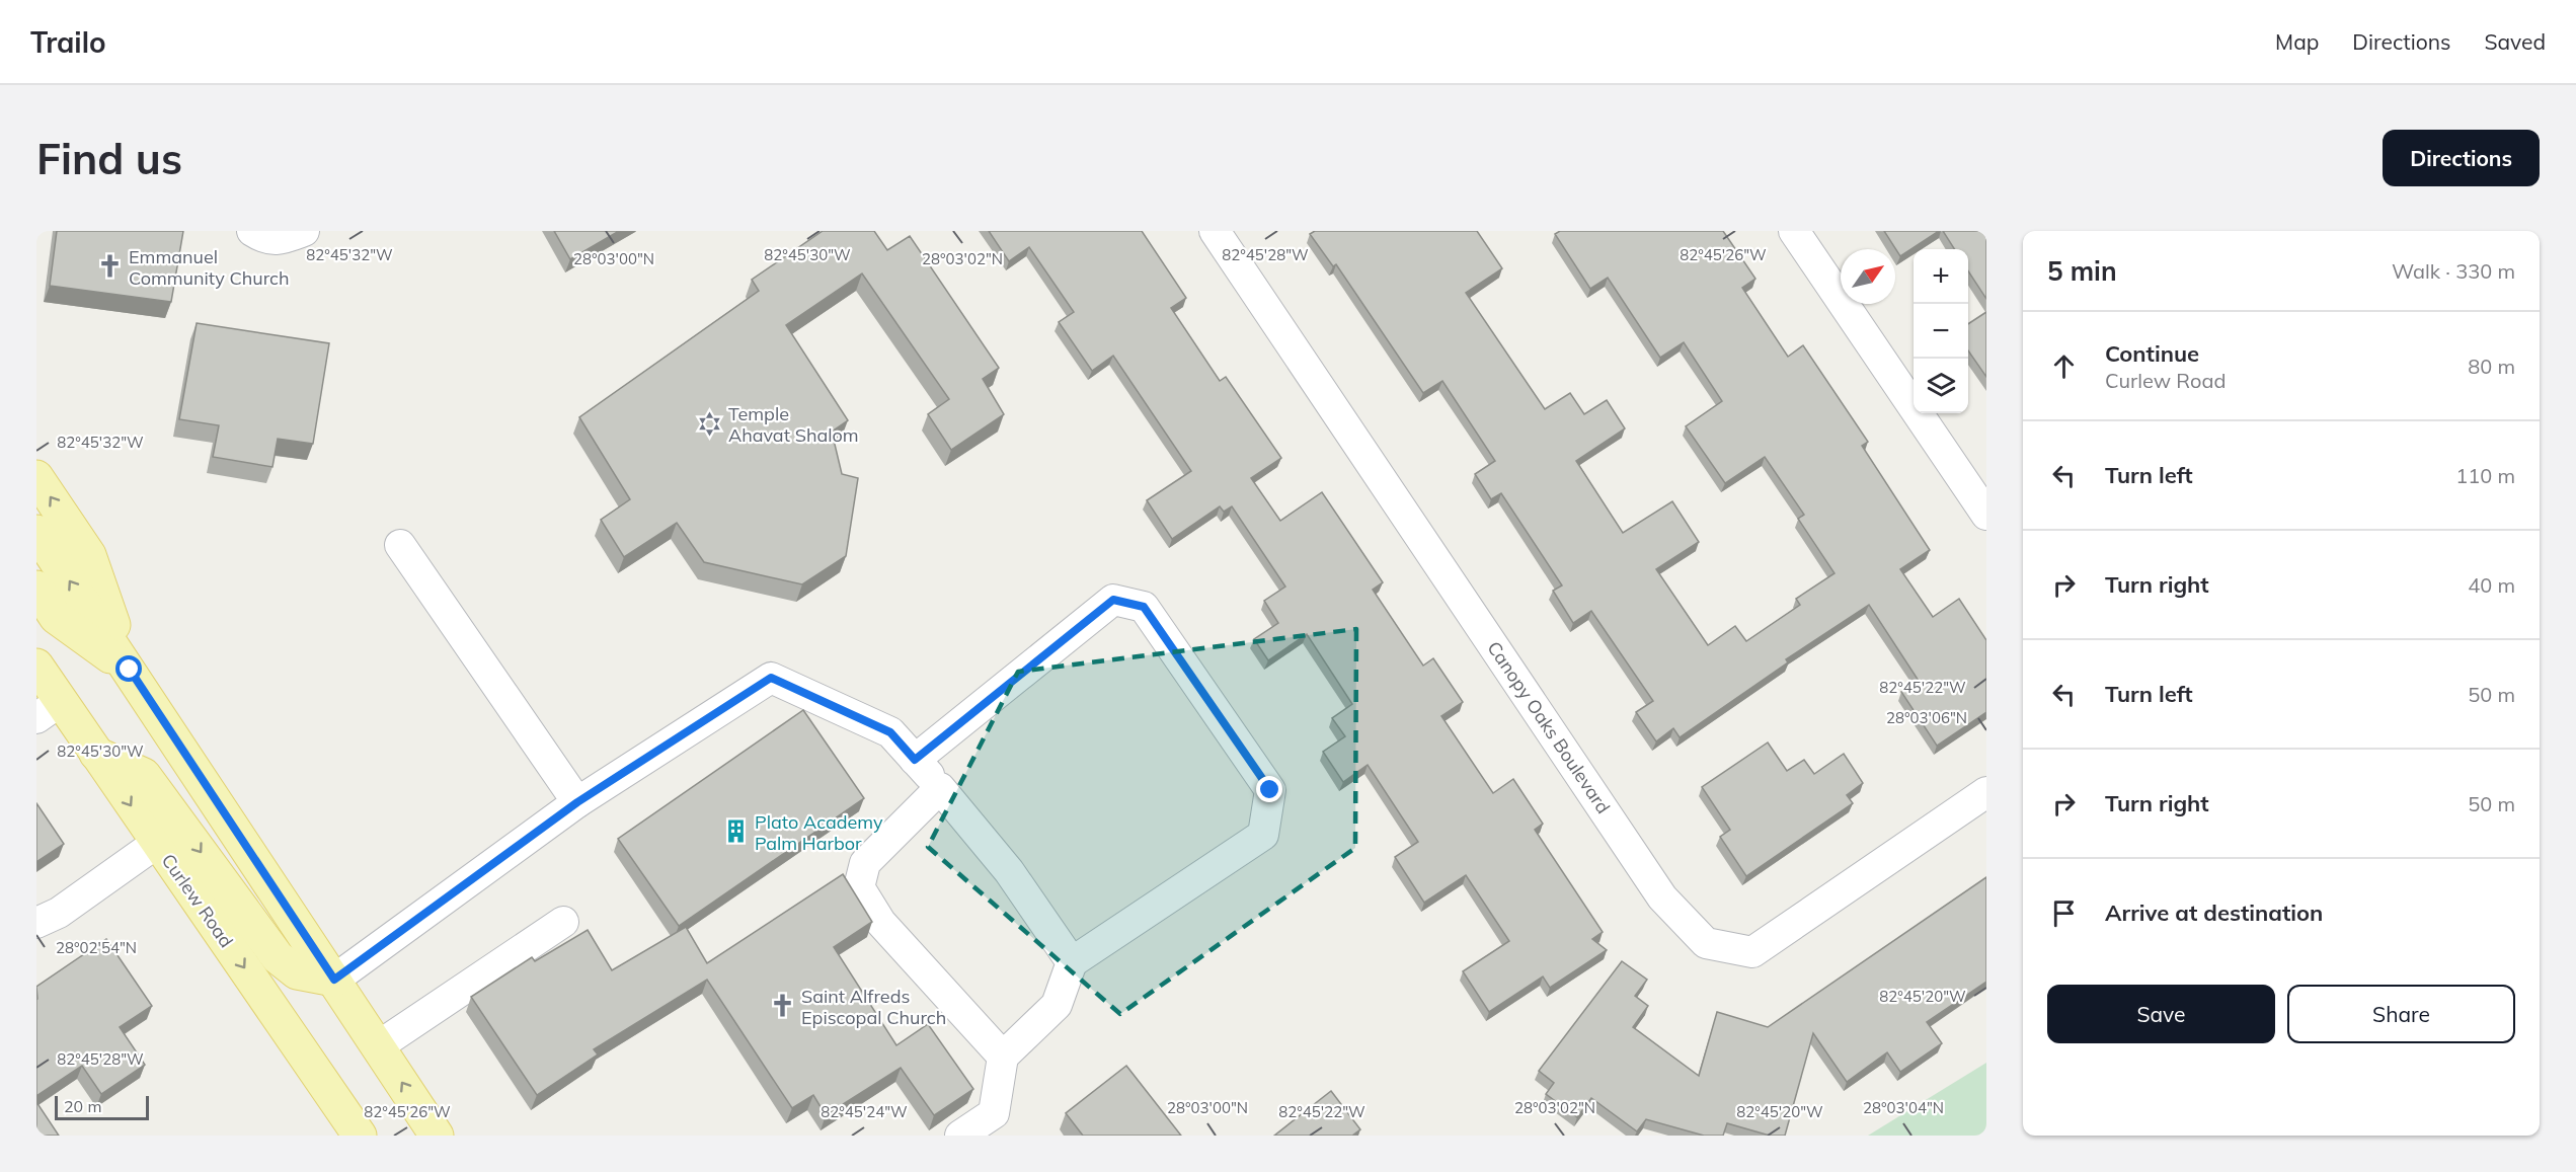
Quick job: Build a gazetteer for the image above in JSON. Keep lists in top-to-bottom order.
{
  "streets": {
    "main road": ["Curlew Road"],
    "street": ["Canopy Oaks Boulevard"]
  },
  "places": {
    "church": ["Emmanuel Community Church", "Saint Alfreds Episcopal Church"],
    "synagogue": ["Temple Ahavat Shalom"],
    "building": ["Plato Academy Palm Harbor"]
  },
  "scale_bar": "20 m",
  "north": "top right",
  "page": {
    "header": "Trailo",
    "nav": ["Map", "Directions", "Saved"],
    "buttons": [
      "Directions",
      ["Save", "Share"]
    ],
    "title": "Find us",
    "heading": ["5 min", "Walk · 330 m"],
    "map_buttons": ["+", "−"],
    "list": [
      ["Continue", "Curlew Road", "80 m"],
      ["Turn left", "110 m"],
      ["Turn right", "40 m"],
      ["Turn left", "50 m"],
      ["Turn right", "50 m"],
      "Arrive at destination"
    ],
    "scale": "20 m"
  },
  "coordinates": [
    "82°45'32\"W",
    "82°45'30\"W",
    "82°45'28\"W",
    "82°45'26\"W",
    "28°03'00\"N",
    "28°03'02\"N",
    "82°45'22\"W",
    "28°03'06\"N",
    "28°02'54\"N",
    "82°45'20\"W",
    "28°03'04\"N",
    "82°45'24\"W"
  ]
}
